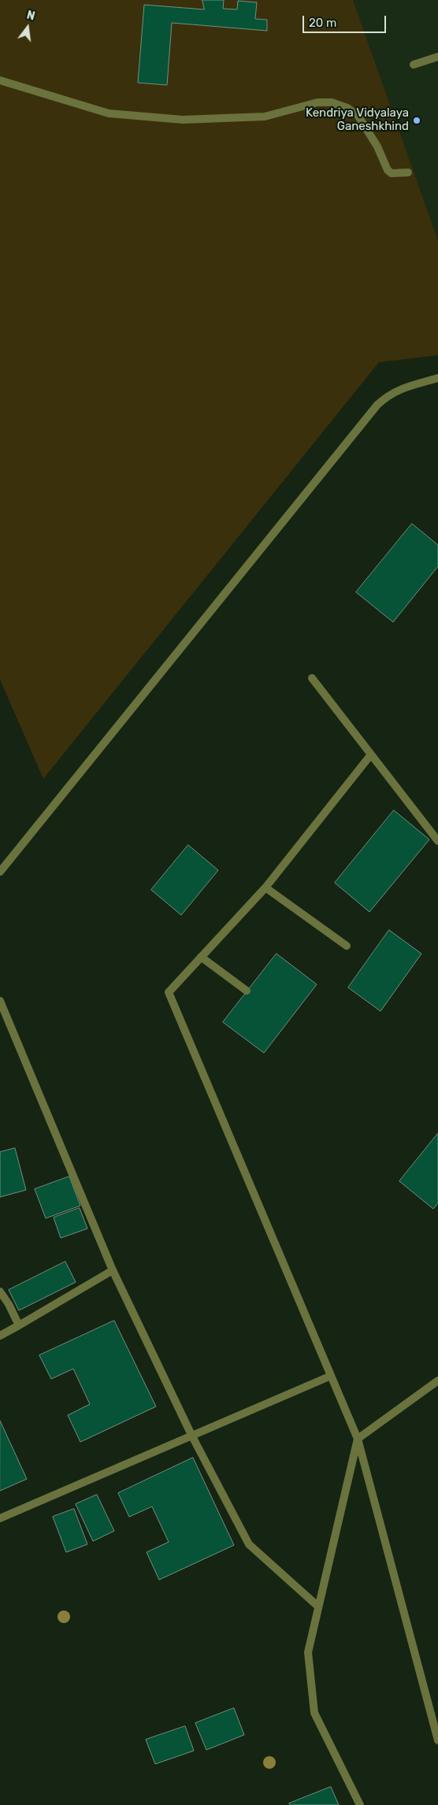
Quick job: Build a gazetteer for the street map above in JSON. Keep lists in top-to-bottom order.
{
  "places": ["Kendriya Vidyalaya Ganeshkhind"],
  "scale_bar": "20 m",
  "north": "top"
}
